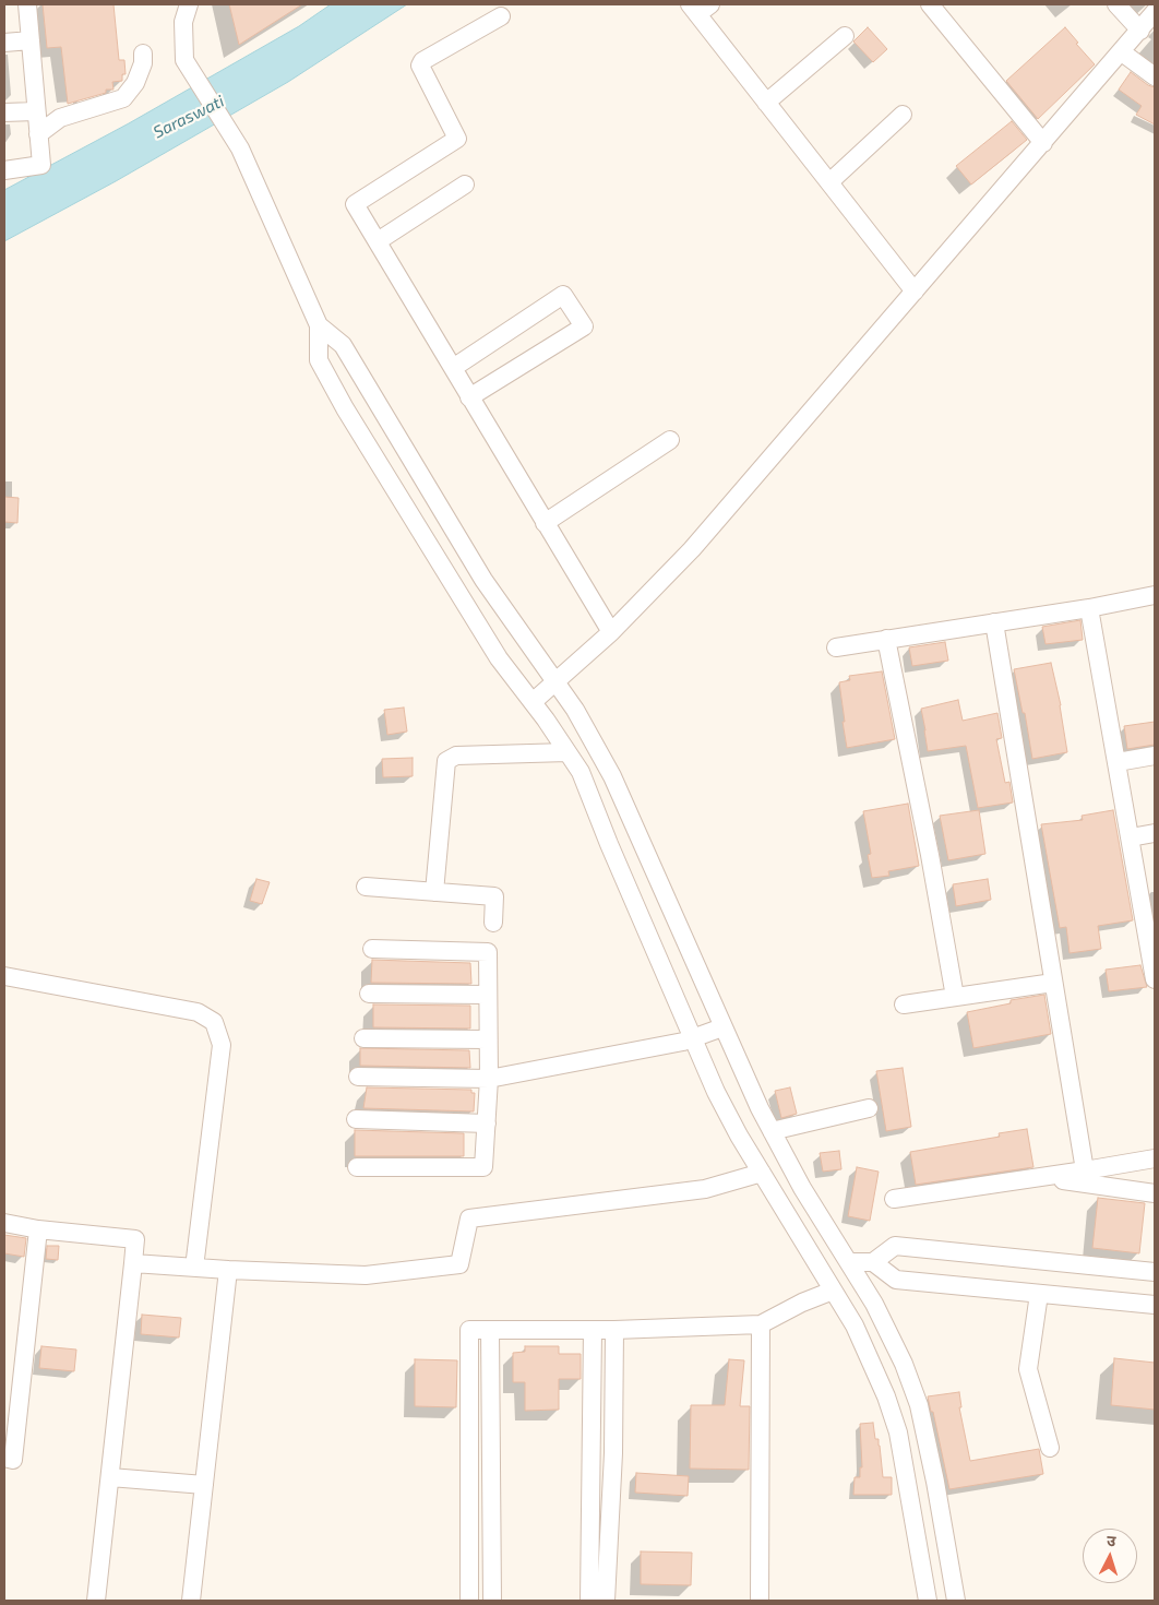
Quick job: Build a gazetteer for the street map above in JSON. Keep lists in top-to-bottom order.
{
  "water": ["Saraswati"],
  "north": "top"
}
